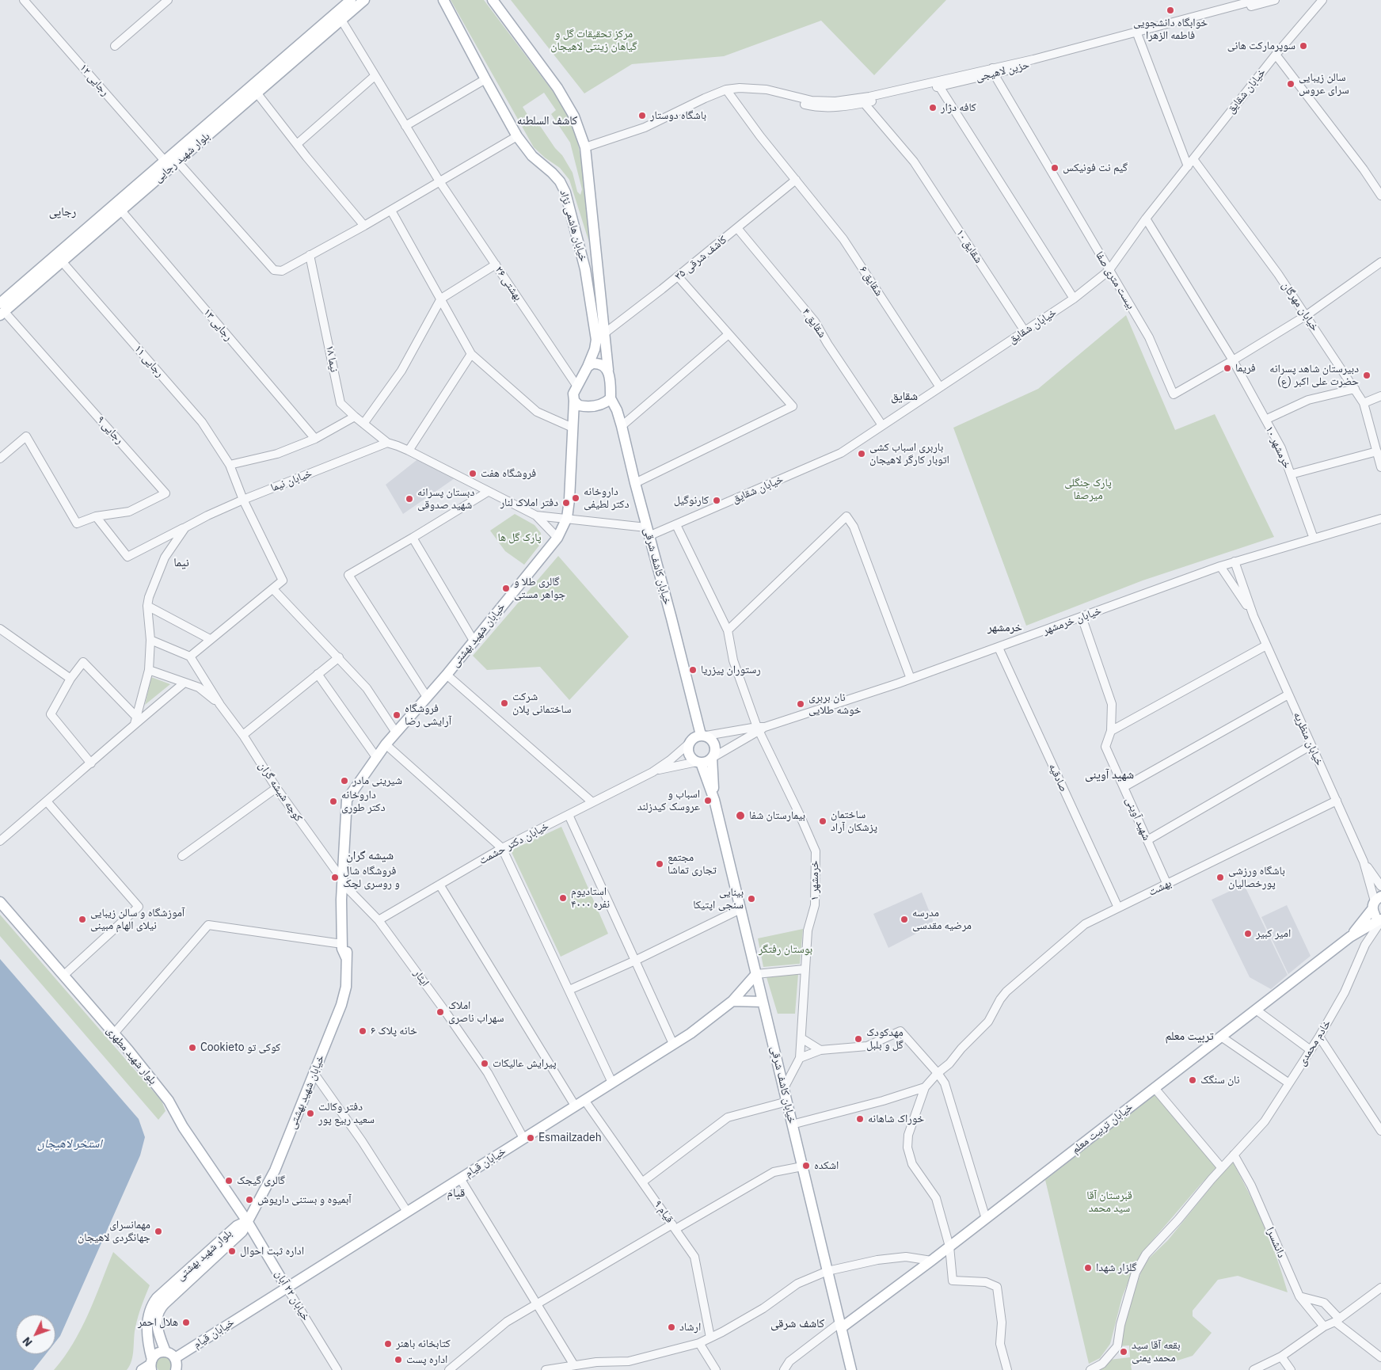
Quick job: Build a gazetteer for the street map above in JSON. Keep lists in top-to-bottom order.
{
  "streets": {
    "main road": [
      "بلوار شهید رجایی",
      "خیابان هاشمی نژاد",
      "خیابان کاشف شرقی",
      "خیابان شهید بهشتی",
      "بلوار شهید مطهری",
      "خیابان تربیت معلم",
      "خیابان قیام",
      "بلوار شهید بهشتی",
      "خیابان ۲۲ آبان"
    ],
    "street": [
      "حزین لاهیجی",
      "رجایی ۱۲",
      "خیابان شقایق",
      "شقایق ۱۰",
      "کاشف شرقی ۳۵",
      "بیست متری صفا",
      "شقایق ۶",
      "بهشتی ۲۶",
      "خیابان مهرگان",
      "شقایق ۴",
      "رجایی ۱۳",
      "نیما ۱۸",
      "رجایی ۱۱",
      "رجایی ۹",
      "خرمشهر ۱۰",
      "خیابان نیما",
      "خیابان خرمشهر",
      "خیابان منظریه",
      "صادقیه",
      "کوچه شیشه گران",
      "شهید آوینی",
      "خیابان دکتر حشمت",
      "خرمشهر ۱",
      "بهشت",
      "ایثار",
      "خادم محمدی",
      "قیام ۹",
      "دانشسرا"
    ]
  },
  "crossings": [
    ["حزین لاهیجی", "شقایق ۱۰"],
    ["حزین لاهیجی", "بیست متری صفا"],
    ["حزین لاهیجی", "شقایق ۶"],
    ["رجایی ۱۲", "بلوار شهید رجایی"],
    ["خیابان شقایق", "شقایق ۱۰"],
    ["خیابان شقایق", "بیست متری صفا"],
    ["خیابان شقایق", "شقایق ۶"],
    ["خیابان شقایق", "خیابان مهرگان"],
    ["خیابان شقایق", "شقایق ۴"],
    ["خیابان شقایق", "خرمشهر ۱۰"],
    ["خیابان شقایق", "خیابان کاشف شرقی"],
    ["خیابان شقایق", "خرمشهر ۱"],
    ["بلوار شهید رجایی", "بهشتی ۲۶"],
    ["بلوار شهید رجایی", "رجایی ۱۳"],
    ["بلوار شهید رجایی", "رجایی ۱۱"],
    ["بلوار شهید رجایی", "رجایی ۹"],
    ["خیابان هاشمی نژاد", "کاشف شرقی ۳۵"],
    ["خیابان هاشمی نژاد", "بهشتی ۲۶"],
    ["خیابان هاشمی نژاد", "خیابان کاشف شرقی"],
    ["خیابان هاشمی نژاد", "خیابان شهید بهشتی"],
    ["کاشف شرقی ۳۵", "شقایق ۶"],
    ["کاشف شرقی ۳۵", "شقایق ۴"],
    ["بیست متری صفا", "خرمشهر ۱۰"],
    ["بهشتی ۲۶", "خیابان کاشف شرقی"],
    ["بهشتی ۲۶", "خیابان شهید بهشتی"],
    ["نیما ۱۸", "خیابان نیما"],
    ["رجایی ۱۱", "خیابان نیما"],
    ["خرمشهر ۱۰", "خیابان خرمشهر"],
    ["خیابان کاشف شرقی", "خیابان شهید بهشتی"],
    ["خیابان کاشف شرقی", "خیابان تربیت معلم"],
    ["خیابان کاشف شرقی", "خیابان قیام"],
    ["خیابان خرمشهر", "صادقیه"],
    ["خیابان خرمشهر", "شهید آوینی"],
    ["خیابان خرمشهر", "خرمشهر ۱"],
    ["خیابان شهید بهشتی", "کوچه شیشه گران"],
    ["خیابان شهید بهشتی", "ایثار"],
    ["خیابان شهید بهشتی", "بلوار شهید مطهری"],
    ["خیابان شهید بهشتی", "بلوار شهید بهشتی"],
    ["خیابان شهید بهشتی", "خیابان ۲۲ آبان"],
    ["خیابان منظریه", "بهشت"],
    ["صادقیه", "بهشت"],
    ["شهید آوینی", "بهشت"],
    ["خیابان دکتر حشمت", "ایثار"],
    ["ایثار", "خیابان قیام"],
    ["خادم محمدی", "دانشسرا"],
    ["بلوار شهید مطهری", "بلوار شهید بهشتی"],
    ["بلوار شهید مطهری", "خیابان ۲۲ آبان"],
    ["خیابان قیام", "قیام ۹"],
    ["خیابان قیام", "خیابان ۲۲ آبان"],
    ["بلوار شهید بهشتی", "خیابان ۲۲ آبان"]
  ],
  "districts": [
    "کاشف السلطنه",
    "رجایی",
    "شقایق",
    "نیما",
    "خرمشهر",
    "شهید آوینی",
    "شیشه گران",
    "تربیت معلم",
    "قیام",
    "کاشف شرقی"
  ],
  "water": ["استخر لاهیجان"],
  "parks": [
    "مرکز تحقیقات گل و گیاهان زینتی لاهیجان",
    "پارک جنگلی میرصفا",
    "پارک گل ها",
    "بوستان رفتگر",
    "قبرستان آقا سید محمد"
  ],
  "places": [
    "خوابگاه دانشجویی فاطمه الزهرا",
    "سوپرمارکت هانی",
    "سالن زیبایی سرای عروس",
    "کافه دژار",
    "باشگاه دوستار",
    "گیم نت فونیکس",
    "فریما",
    "دبیرستان شاهد پسرانه حضرت علی اکبر (ع)",
    "باربری اسباب کشی اتوبار کارگر لاهیجان",
    "فروشگاه هفت",
    "داروخانه دکتر لطیفی",
    "دبستان پسرانه شهید صدوقی",
    "کارنوگیل",
    "دفتر املاک لنار",
    "گالری طلا و جواهر مستی",
    "رستوران پیزریا",
    "شرکت ساختمانی پلان",
    "نان بربری خوشه طلایی",
    "فروشگاه آرایشی رضا",
    "شیرینی مادر",
    "اسباب و عروسک کیدزلند",
    "داروخانه دکتر طوری",
    "بیمارستان شفا",
    "ساختمان پزشکان آراد",
    "مجتمع تجاری تماشا",
    "فروشگاه شال و روسری لچک",
    "باشگاه ورزشی پورخصالیان",
    "استادیوم ۴۰۰۰ نفره",
    "بینایی سنجی اپتیکا",
    "آموزشگاه و سالن زیبایی نیلای الهام مبینی",
    "مدرسه مرضیه مقدسی",
    "امیر کبیر",
    "املاک سهراب ناصری",
    "خانه پلاک ۶",
    "مهدکودک گل و بلبل",
    "Cookieto کوکی تو",
    "پیرایش عالیکات",
    "نان سنگک",
    "دفتر وکالت سعید ربیع پور",
    "خوراک شاهانه",
    "Esmailzadeh",
    "اشکده",
    "گالری گیجک",
    "آبمیوه و بستنی داریوش",
    "مهمانسرای جهانگردی لاهیجان",
    "اداره ثبت احوال",
    "گلزار شهدا",
    "هلال احمر",
    "ارشاد",
    "کتابخانه باهنر",
    "بقعه آقا سید محمد یمنی",
    "اداره پست"
  ],
  "north": "bottom left"
}
